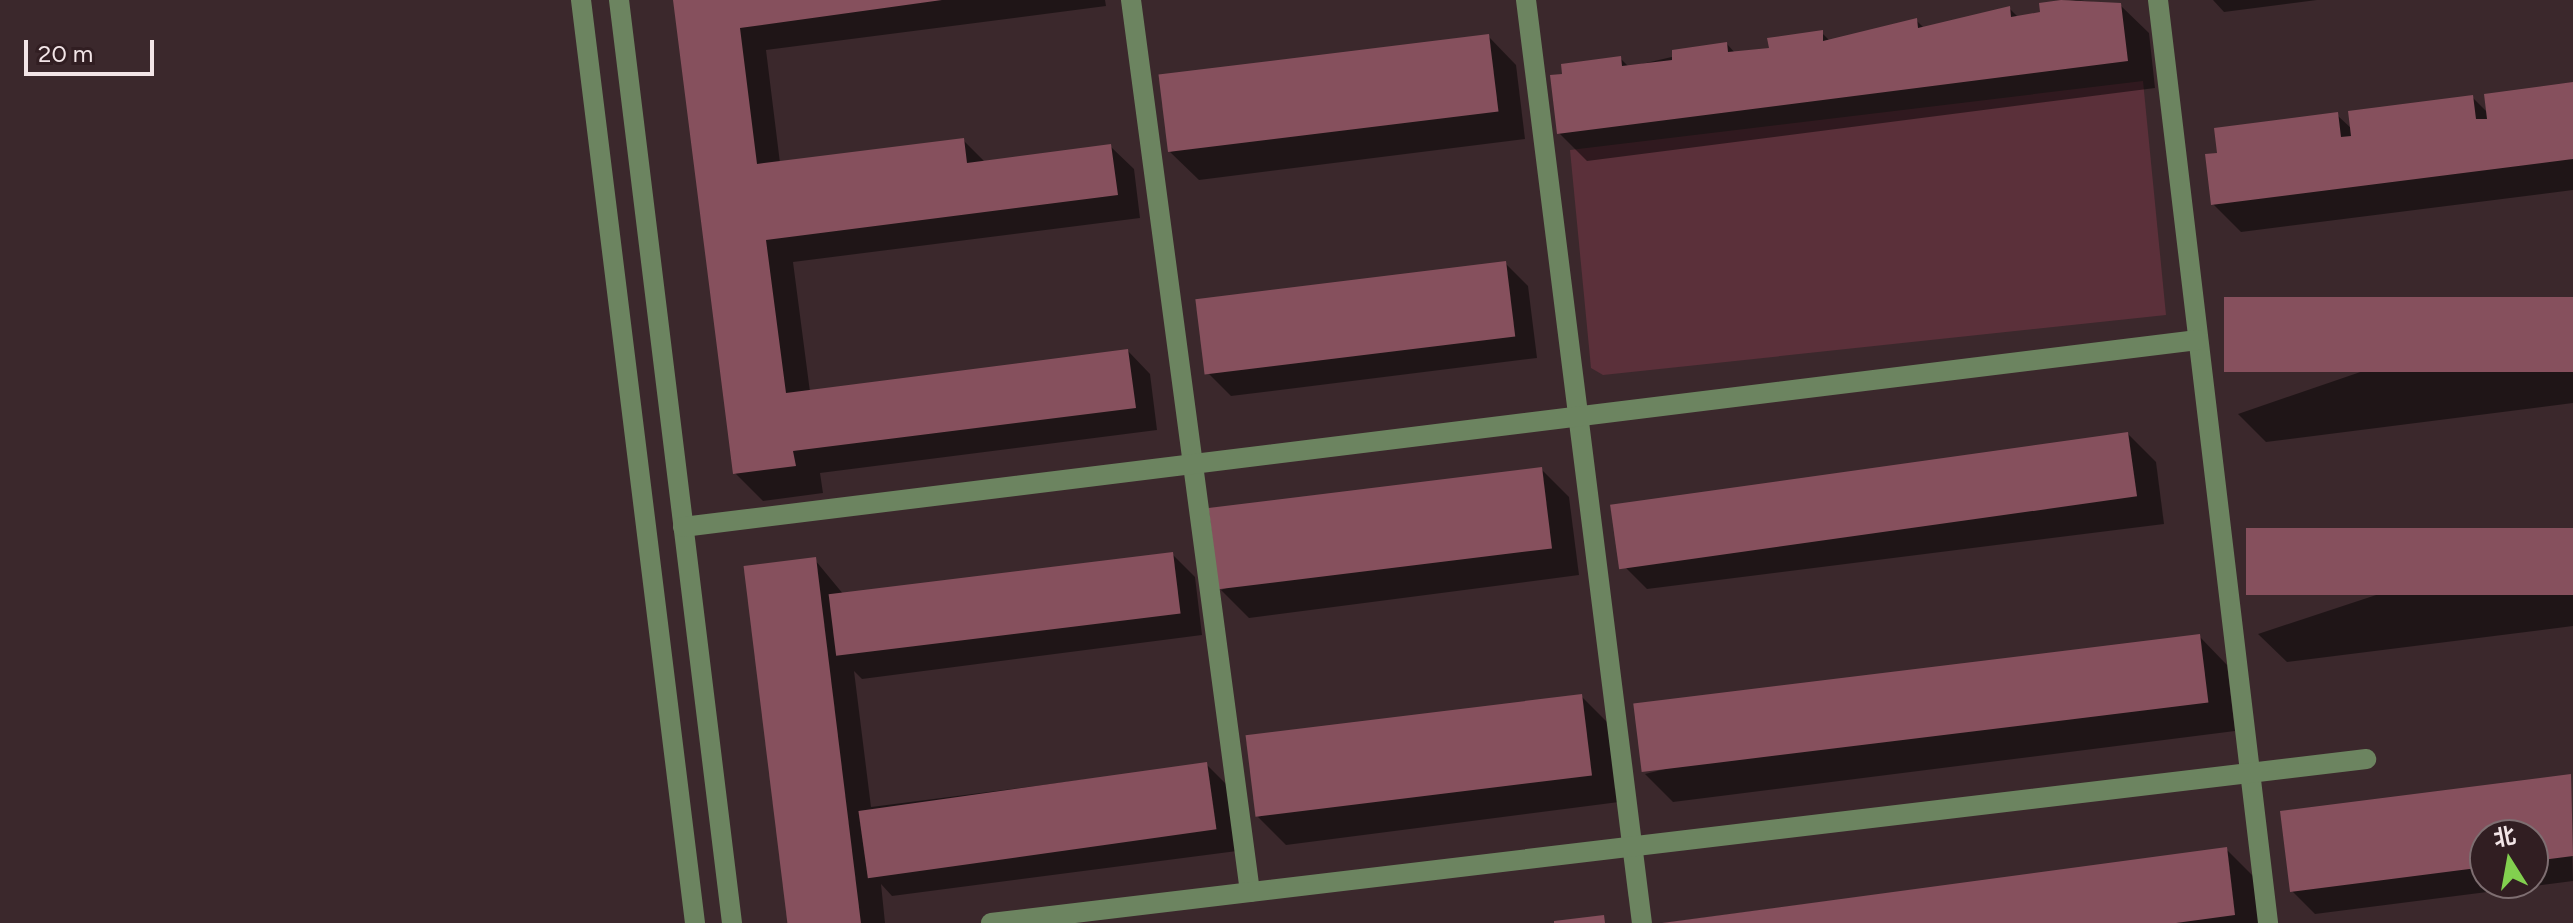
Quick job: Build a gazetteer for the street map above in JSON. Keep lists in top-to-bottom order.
{
  "scale_bar": "20 m",
  "north": "top"
}
